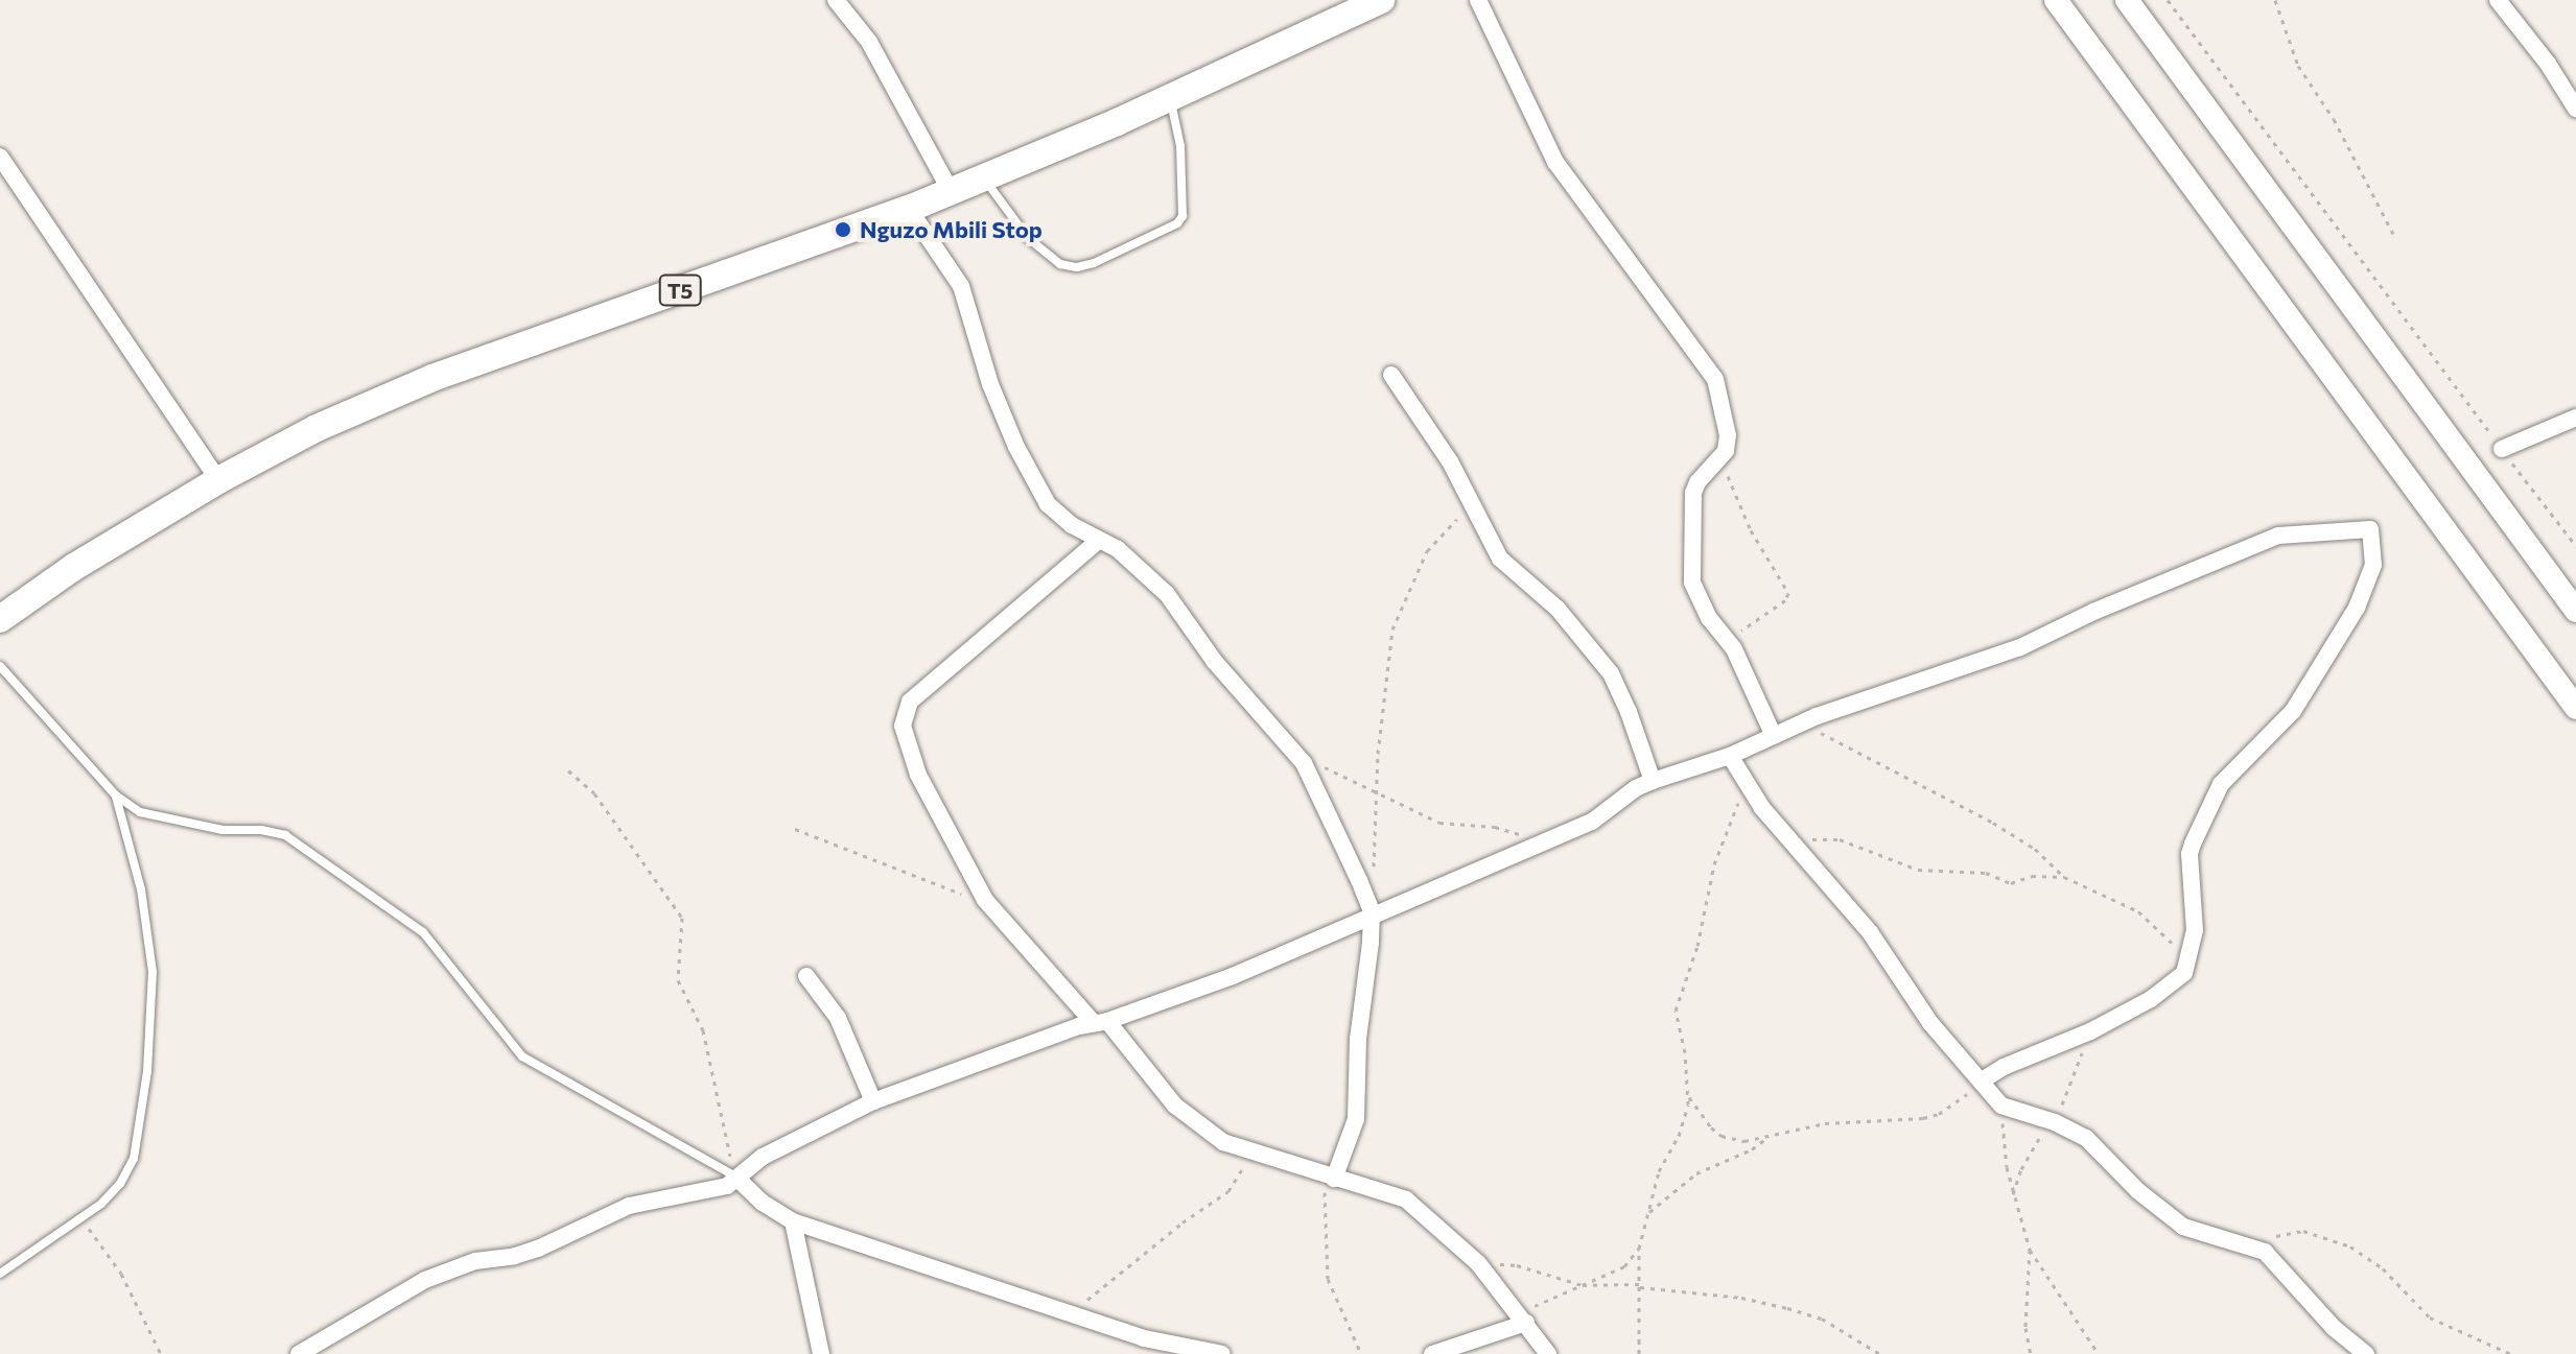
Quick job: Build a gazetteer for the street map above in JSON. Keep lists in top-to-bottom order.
{
  "streets": {
    "highway": ["T5"]
  },
  "places": ["Nguzo Mbili Stop"]
}
